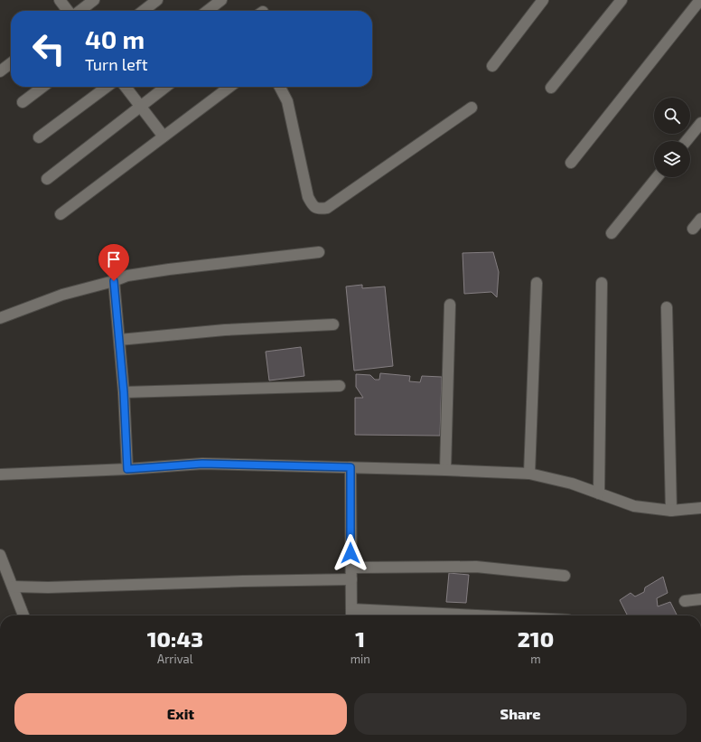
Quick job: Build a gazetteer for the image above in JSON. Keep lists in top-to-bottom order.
{
  "page": {
    "turn": ["40 m", "Turn left"],
    "eta": [
      "10:43",
      "Arrival",
      "1",
      "min",
      "210",
      "m"
    ],
    "buttons": ["Exit", "Share"]
  }
}
